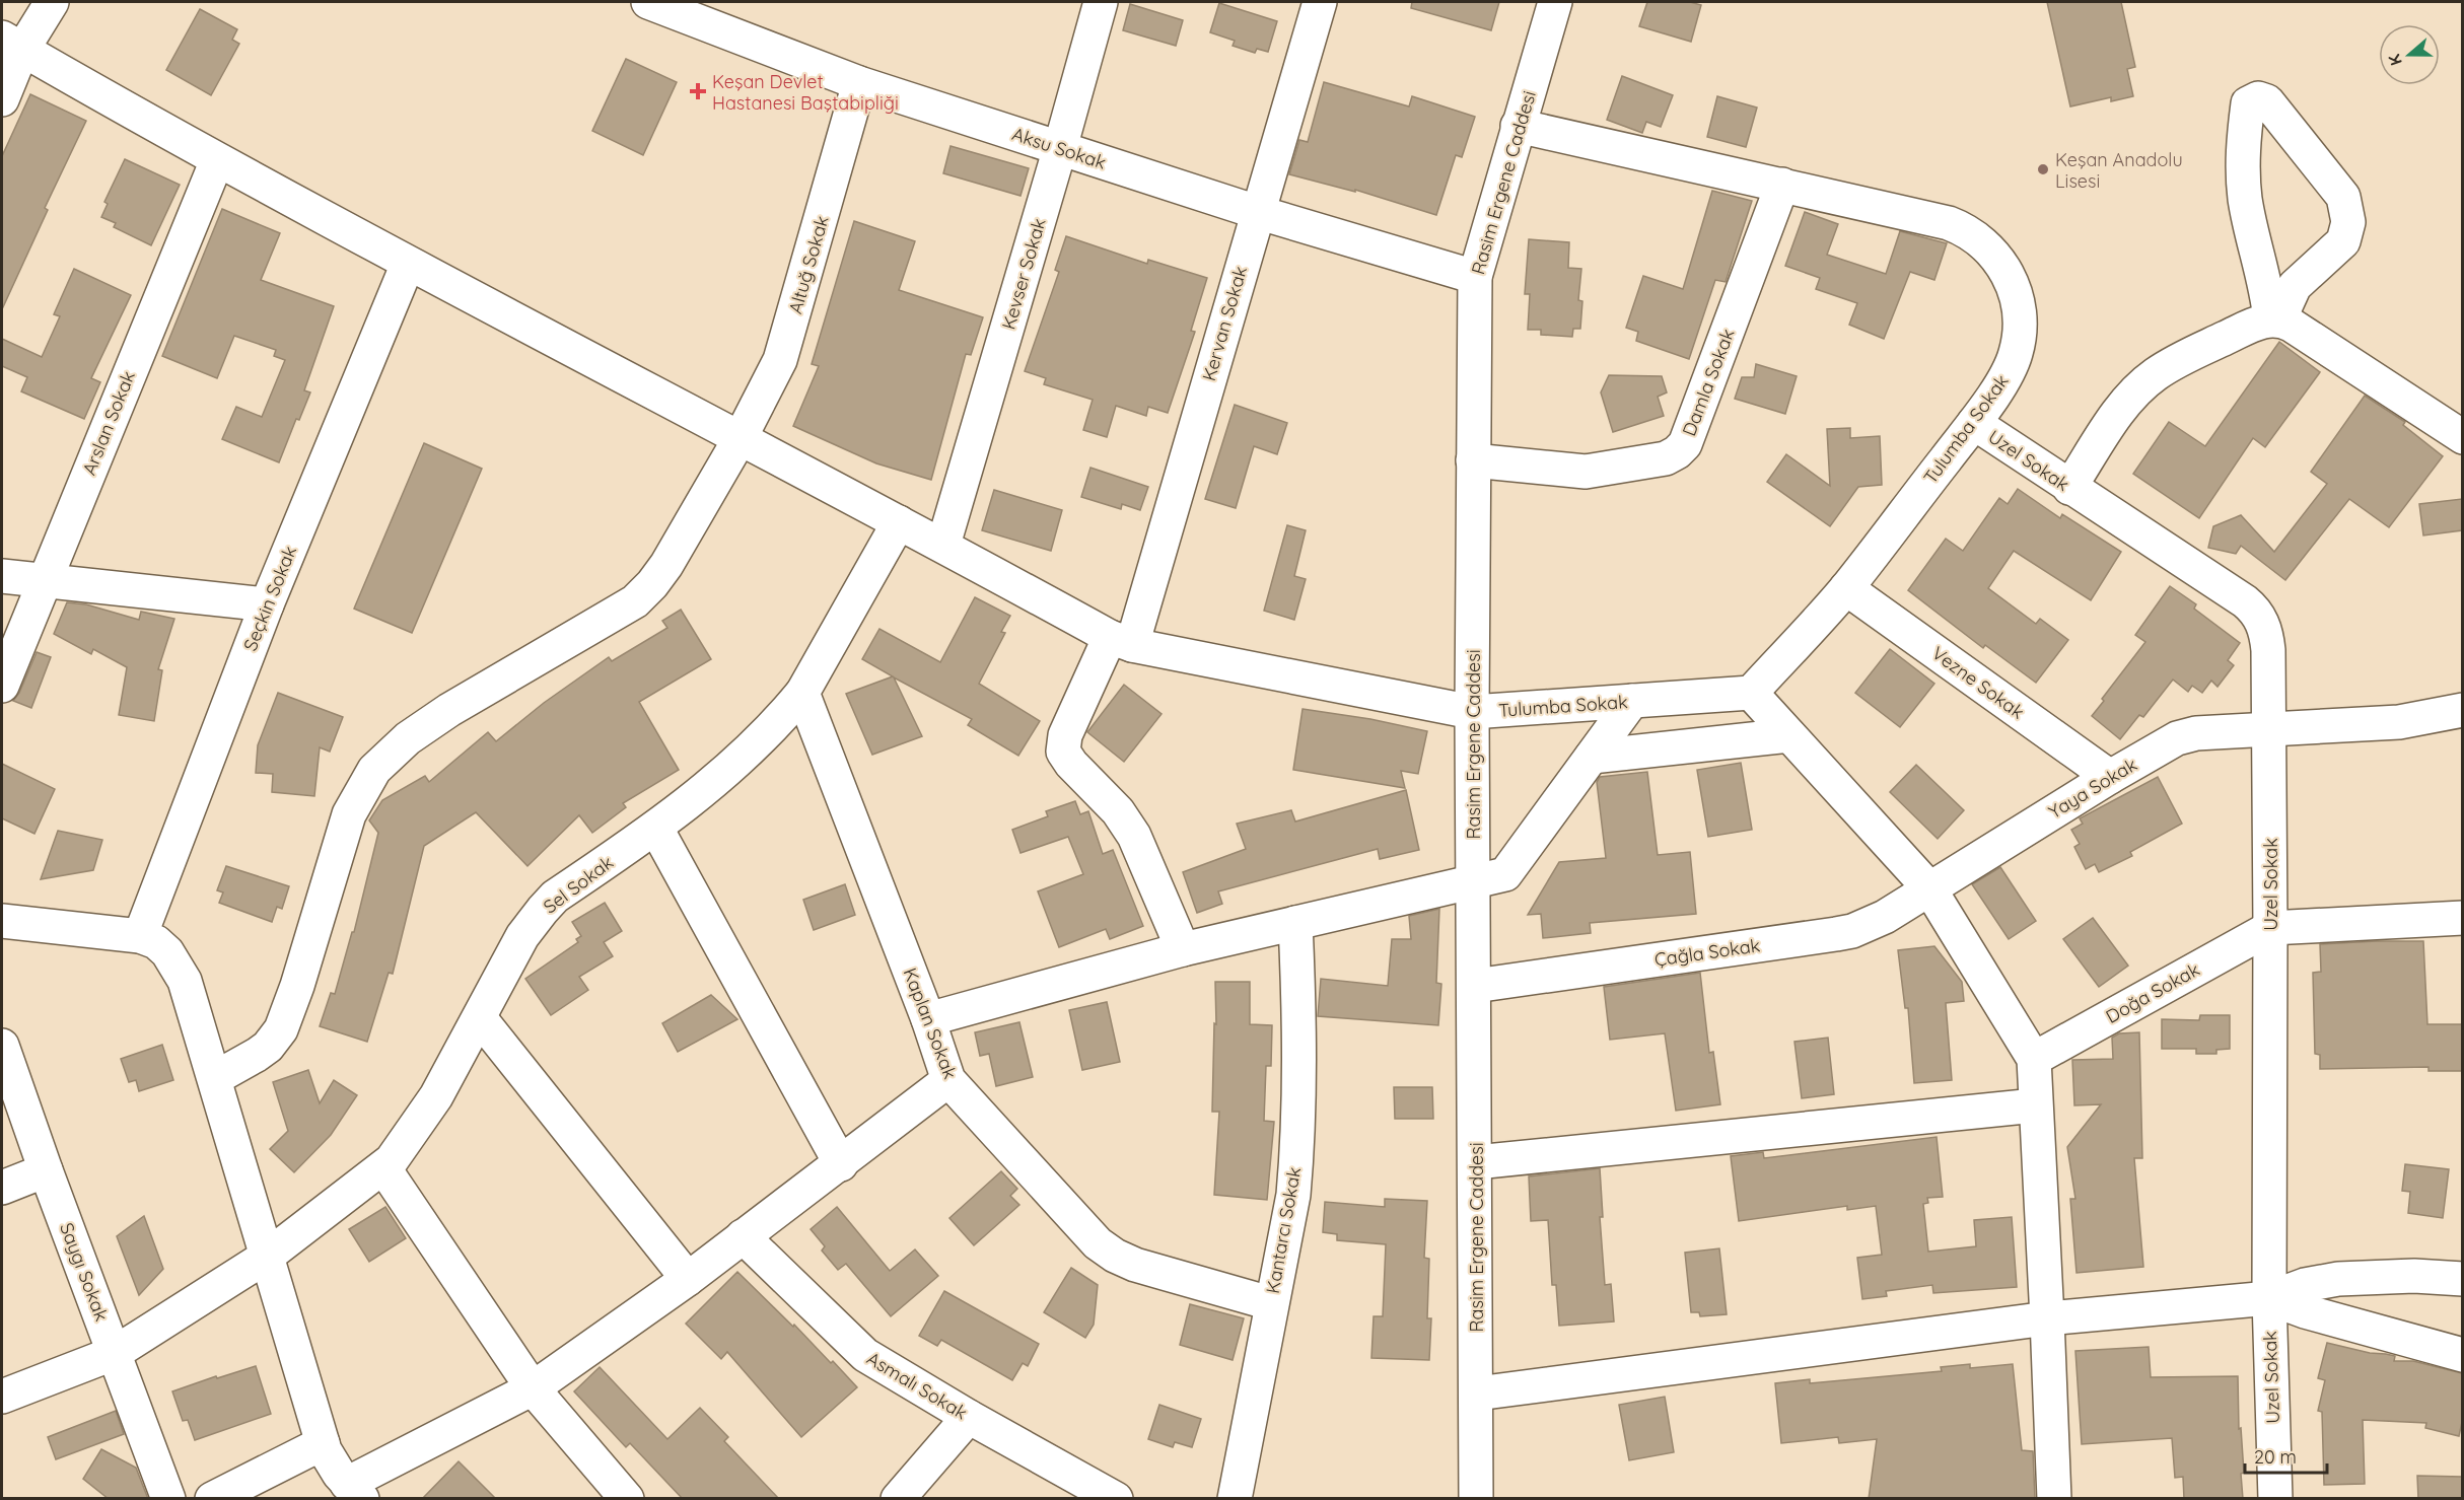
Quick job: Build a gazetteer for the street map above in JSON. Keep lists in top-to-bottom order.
{
  "streets": {
    "street": [
      "Aksu Sokak",
      "Rasim Ergene Caddesi",
      "Altuğ Sokak",
      "Kevser Sokak",
      "Kervan Sokak",
      "Damla Sokak",
      "Arslan Sokak",
      "Tulumba Sokak",
      "Uzel Sokak",
      "Seçkin Sokak",
      "Vezne Sokak",
      "Yaya Sokak",
      "Sel Sokak",
      "Çağla Sokak",
      "Doğa Sokak",
      "Kaplan Sokak",
      "Kantarcı Sokak",
      "Saygı Sokak",
      "Asmalı Sokak"
    ]
  },
  "crossings": [
    ["Aksu Sokak", "Rasim Ergene Caddesi"],
    ["Aksu Sokak", "Altuğ Sokak"],
    ["Aksu Sokak", "Kevser Sokak"],
    ["Aksu Sokak", "Kervan Sokak"],
    ["Rasim Ergene Caddesi", "Damla Sokak"],
    ["Rasim Ergene Caddesi", "Tulumba Sokak"],
    ["Rasim Ergene Caddesi", "Çağla Sokak"],
    ["Altuğ Sokak", "Tulumba Sokak"],
    ["Kevser Sokak", "Tulumba Sokak"],
    ["Kervan Sokak", "Tulumba Sokak"],
    ["Damla Sokak", "Tulumba Sokak"],
    ["Arslan Sokak", "Tulumba Sokak"],
    ["Tulumba Sokak", "Uzel Sokak"],
    ["Tulumba Sokak", "Seçkin Sokak"],
    ["Tulumba Sokak", "Vezne Sokak"],
    ["Tulumba Sokak", "Sel Sokak"],
    ["Uzel Sokak", "Yaya Sokak"],
    ["Uzel Sokak", "Doğa Sokak"],
    ["Vezne Sokak", "Yaya Sokak"],
    ["Yaya Sokak", "Çağla Sokak"],
    ["Sel Sokak", "Kaplan Sokak"],
    ["Sel Sokak", "Saygı Sokak"],
    ["Kaplan Sokak", "Kantarcı Sokak"]
  ],
  "places": {
    "health": ["Keşan Devlet Hastanesi Baştabipliği"],
    "other": ["Keşan Anadolu Lisesi"]
  },
  "scale_bar": "20 m",
  "north": "left"
}
